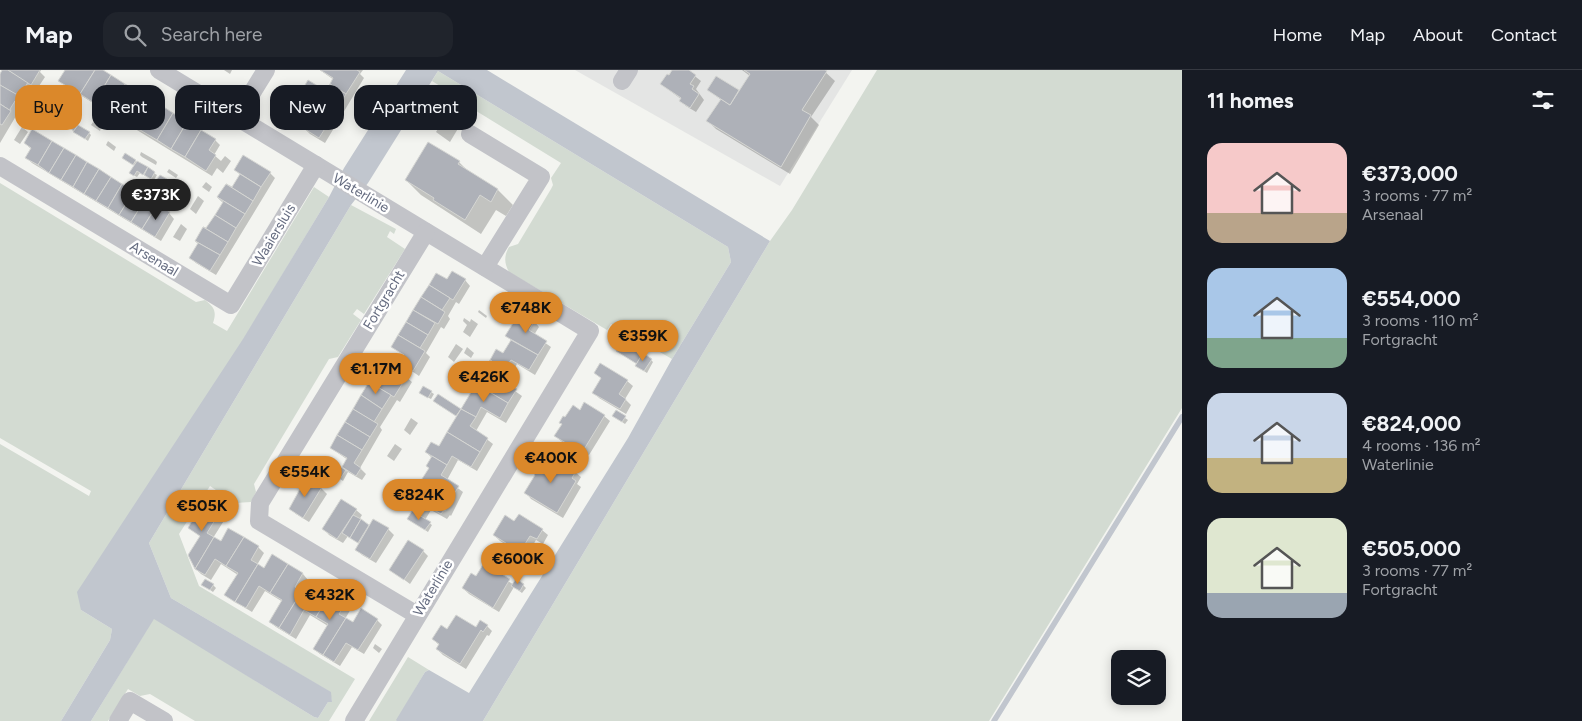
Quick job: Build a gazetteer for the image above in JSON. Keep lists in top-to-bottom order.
{
  "streets": {
    "street": [
      "Waterlinie",
      "Waaiersluis",
      "Arsenaal",
      "Fortgracht"
    ]
  },
  "crossings": [
    ["Waterlinie", "Waaiersluis"],
    ["Waterlinie", "Fortgracht"],
    ["Waaiersluis", "Arsenaal"]
  ],
  "page": {
    "header": "Map",
    "search": "Search here",
    "nav": [
      "Home",
      "Map",
      "About",
      "Contact"
    ],
    "heading": "11 homes",
    "chip": [
      "Buy",
      "Rent",
      "Filters",
      "New",
      "Apartment"
    ],
    "list": [
      {
        "name": "€373,000",
        "note": "3 rooms · 77 m² · Arsenaal"
      },
      {
        "name": "€554,000",
        "note": "3 rooms · 110 m² · Fortgracht"
      },
      {
        "name": "€824,000",
        "note": "4 rooms · 136 m² · Waterlinie"
      },
      {
        "name": "€505,000",
        "note": "3 rooms · 77 m² · Fortgracht"
      }
    ],
    "price": [
      "€373K",
      "€748K",
      "€359K",
      "€1.17M",
      "€426K",
      "€400K",
      "€554K",
      "€824K",
      "€505K",
      "€600K",
      "€432K"
    ]
  }
}
